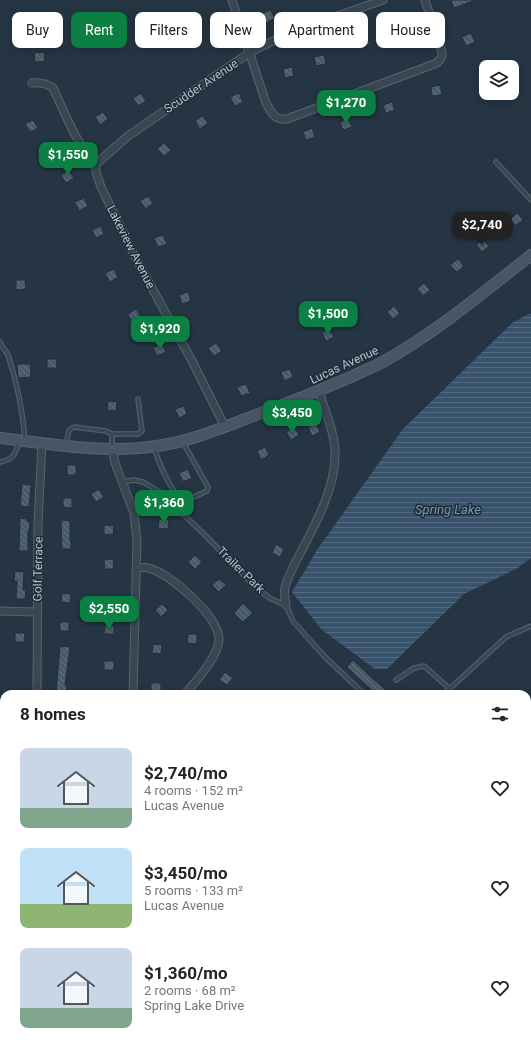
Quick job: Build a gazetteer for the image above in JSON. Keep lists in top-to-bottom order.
{
  "streets": {
    "street": [
      "Scudder Avenue",
      "Lakeview Avenue",
      "Lucas Avenue",
      "Golf Terrace"
    ],
    "lane": ["Trailer Park"]
  },
  "crossings": [
    ["Scudder Avenue", "Lakeview Avenue"],
    ["Lakeview Avenue", "Lucas Avenue"],
    ["Lucas Avenue", "Golf Terrace"]
  ],
  "water": ["Spring Lake"],
  "page": {
    "chip": [
      "Buy",
      "Rent",
      "Filters",
      "New",
      "Apartment",
      "House"
    ],
    "price": [
      "$1,270",
      "$1,550",
      "$2,740",
      "$1,500",
      "$1,920",
      "$3,450",
      "$1,360",
      "$2,550"
    ],
    "heading": "8 homes",
    "list": [
      {
        "name": "$2,740/mo",
        "note": "4 rooms · 152 m² · Lucas Avenue"
      },
      {
        "name": "$3,450/mo",
        "note": "5 rooms · 133 m² · Lucas Avenue"
      },
      {
        "name": "$1,360/mo",
        "note": "2 rooms · 68 m² · Spring Lake Drive"
      }
    ]
  }
}
